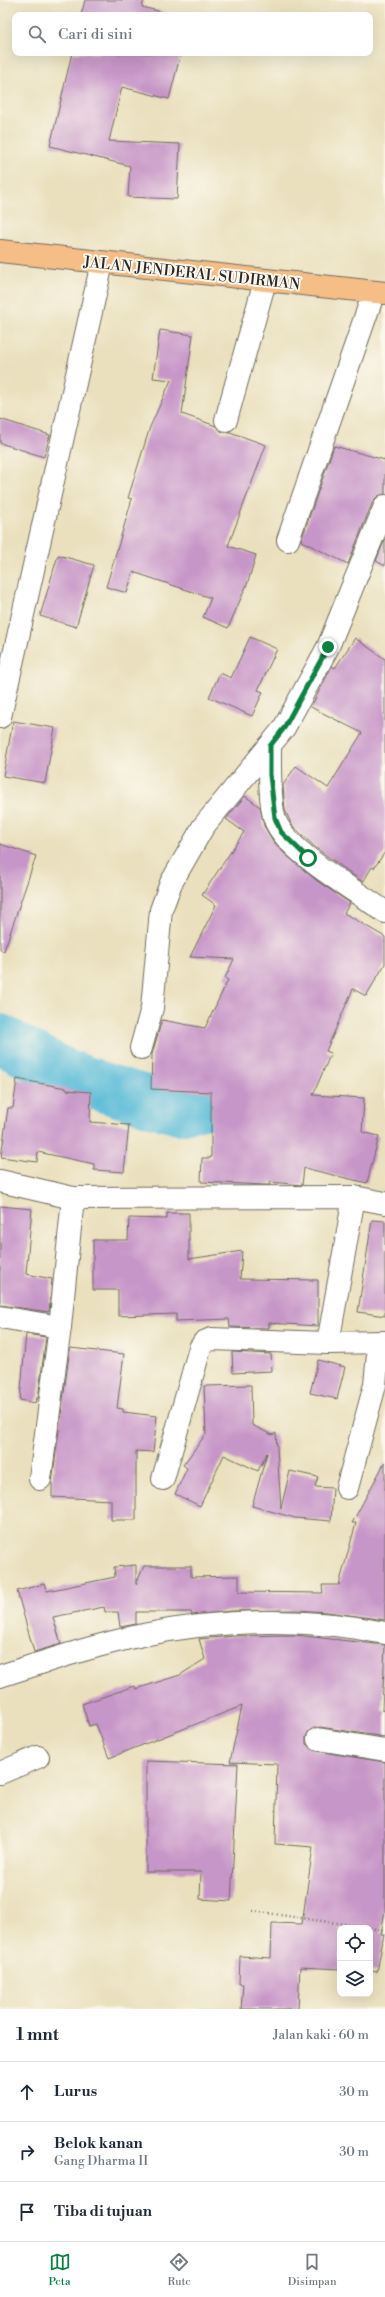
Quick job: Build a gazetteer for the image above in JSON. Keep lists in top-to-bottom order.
{
  "streets": {
    "highway": ["JALAN JENDERAL SUDIRMAN"]
  },
  "page": {
    "search": "Cari di sini",
    "heading": ["1 mnt", "Jalan kaki · 60 m"],
    "list": [
      ["Lurus", "30 m"],
      ["Belok kanan", "Gang Dharma II", "30 m"],
      "Tiba di tujuan"
    ],
    "nav": ["Peta", "Rute", "Disimpan"]
  }
}
